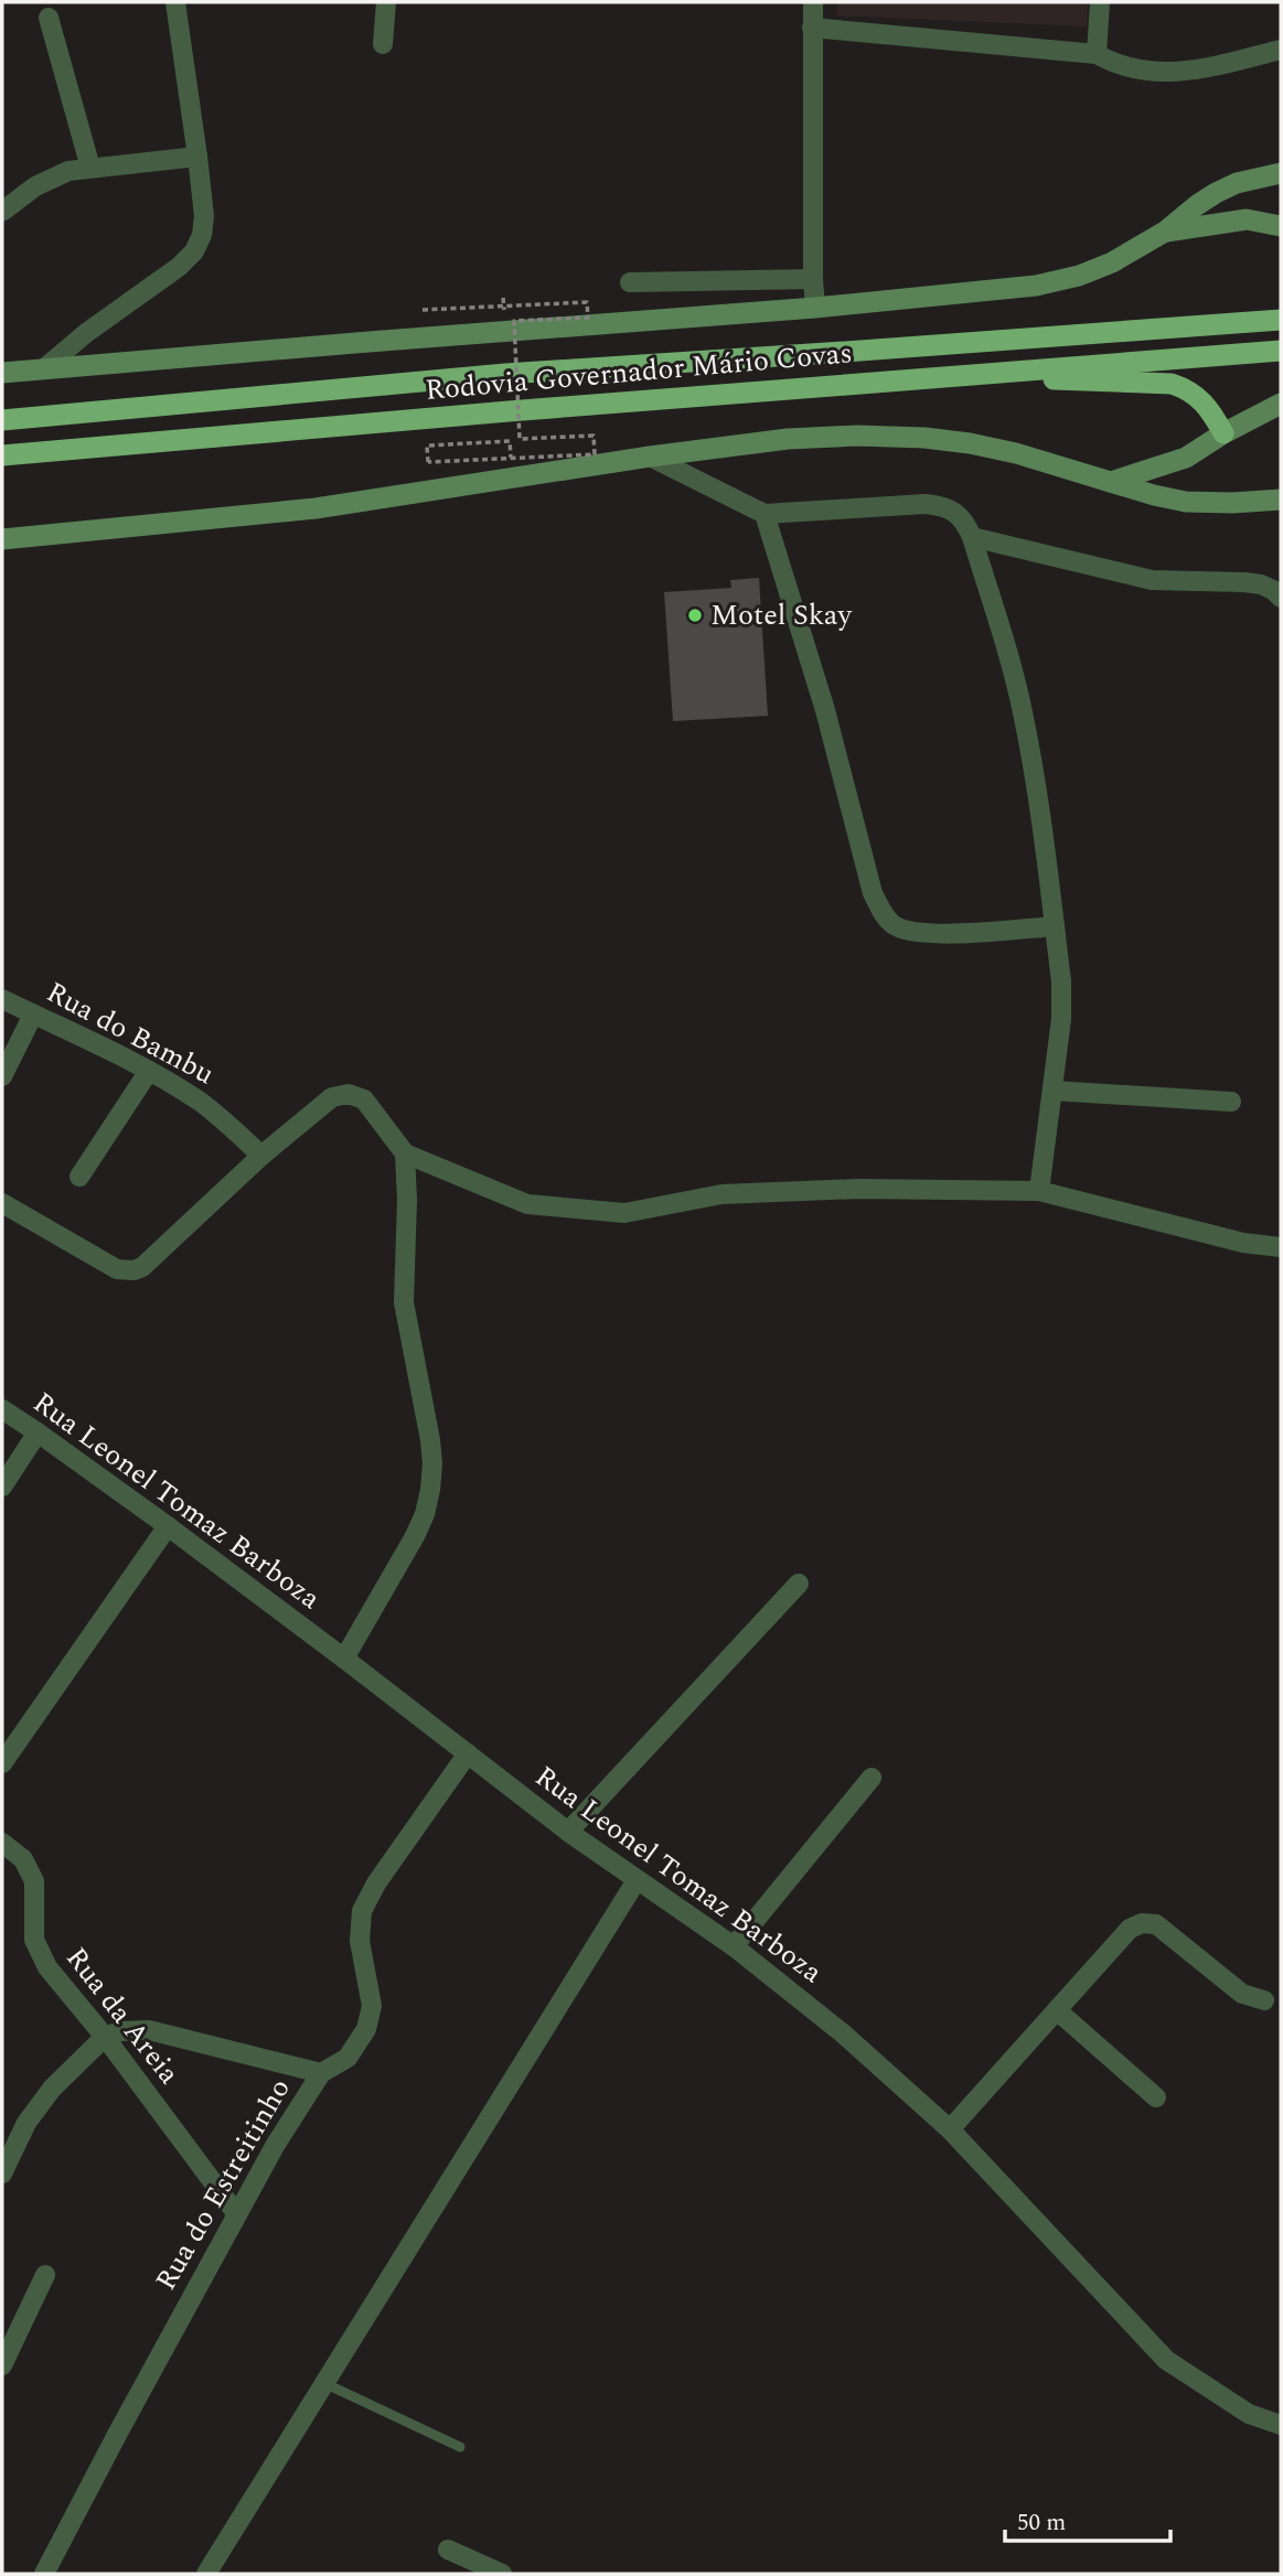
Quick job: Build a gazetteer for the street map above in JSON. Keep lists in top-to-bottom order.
{
  "streets": {
    "highway": ["Rodovia Governador Mário Covas"],
    "street": [
      "Rua do Bambu",
      "Rua Leonel Tomaz Barboza",
      "Rua da Areia",
      "Rua do Estreitinho"
    ]
  },
  "crossings": [
    ["Rua Leonel Tomaz Barboza", "Rua do Estreitinho"],
    ["Rua da Areia", "Rua do Estreitinho"]
  ],
  "places": ["Motel Skay"],
  "scale_bar": "50 m"
}
